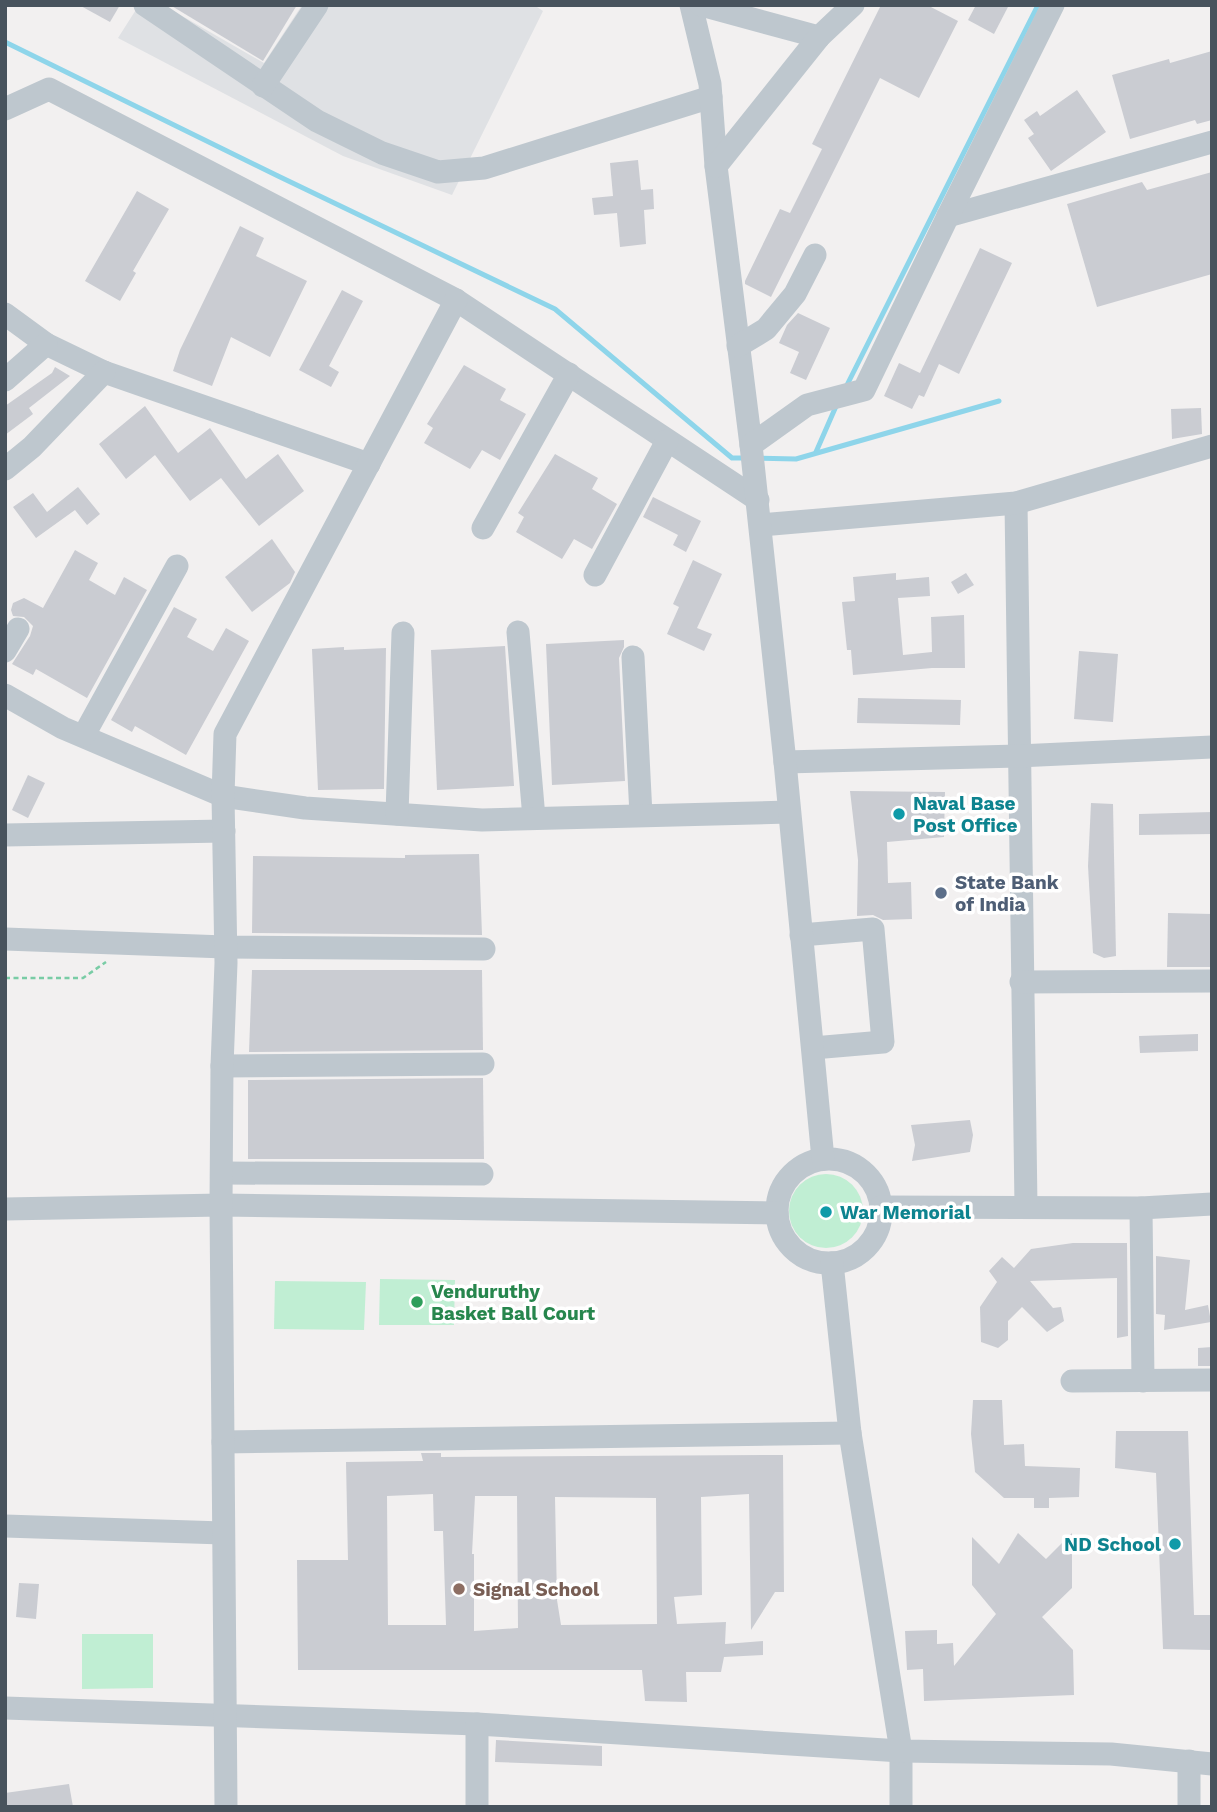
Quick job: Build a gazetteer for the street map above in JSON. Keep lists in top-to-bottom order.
{
  "places": [
    "Naval Base Post Office",
    "State Bank of India",
    "War Memorial",
    "Venduruthy Basket Ball Court",
    "ND School",
    "Signal School"
  ]
}
